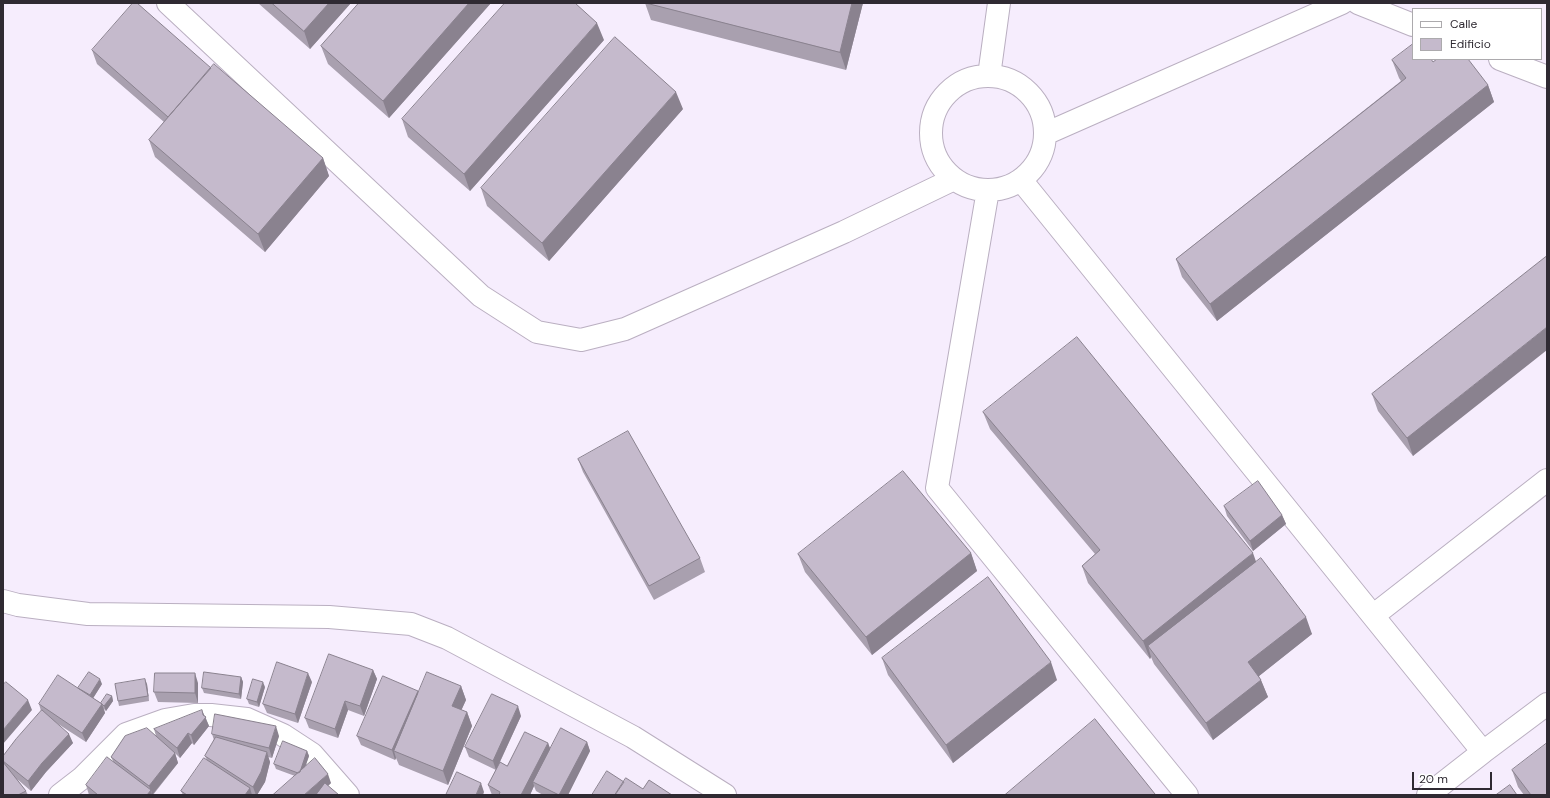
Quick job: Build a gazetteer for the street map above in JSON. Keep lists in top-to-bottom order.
{
  "legend": ["Calle", "Edificio"],
  "scale_bar": "20 m"
}
